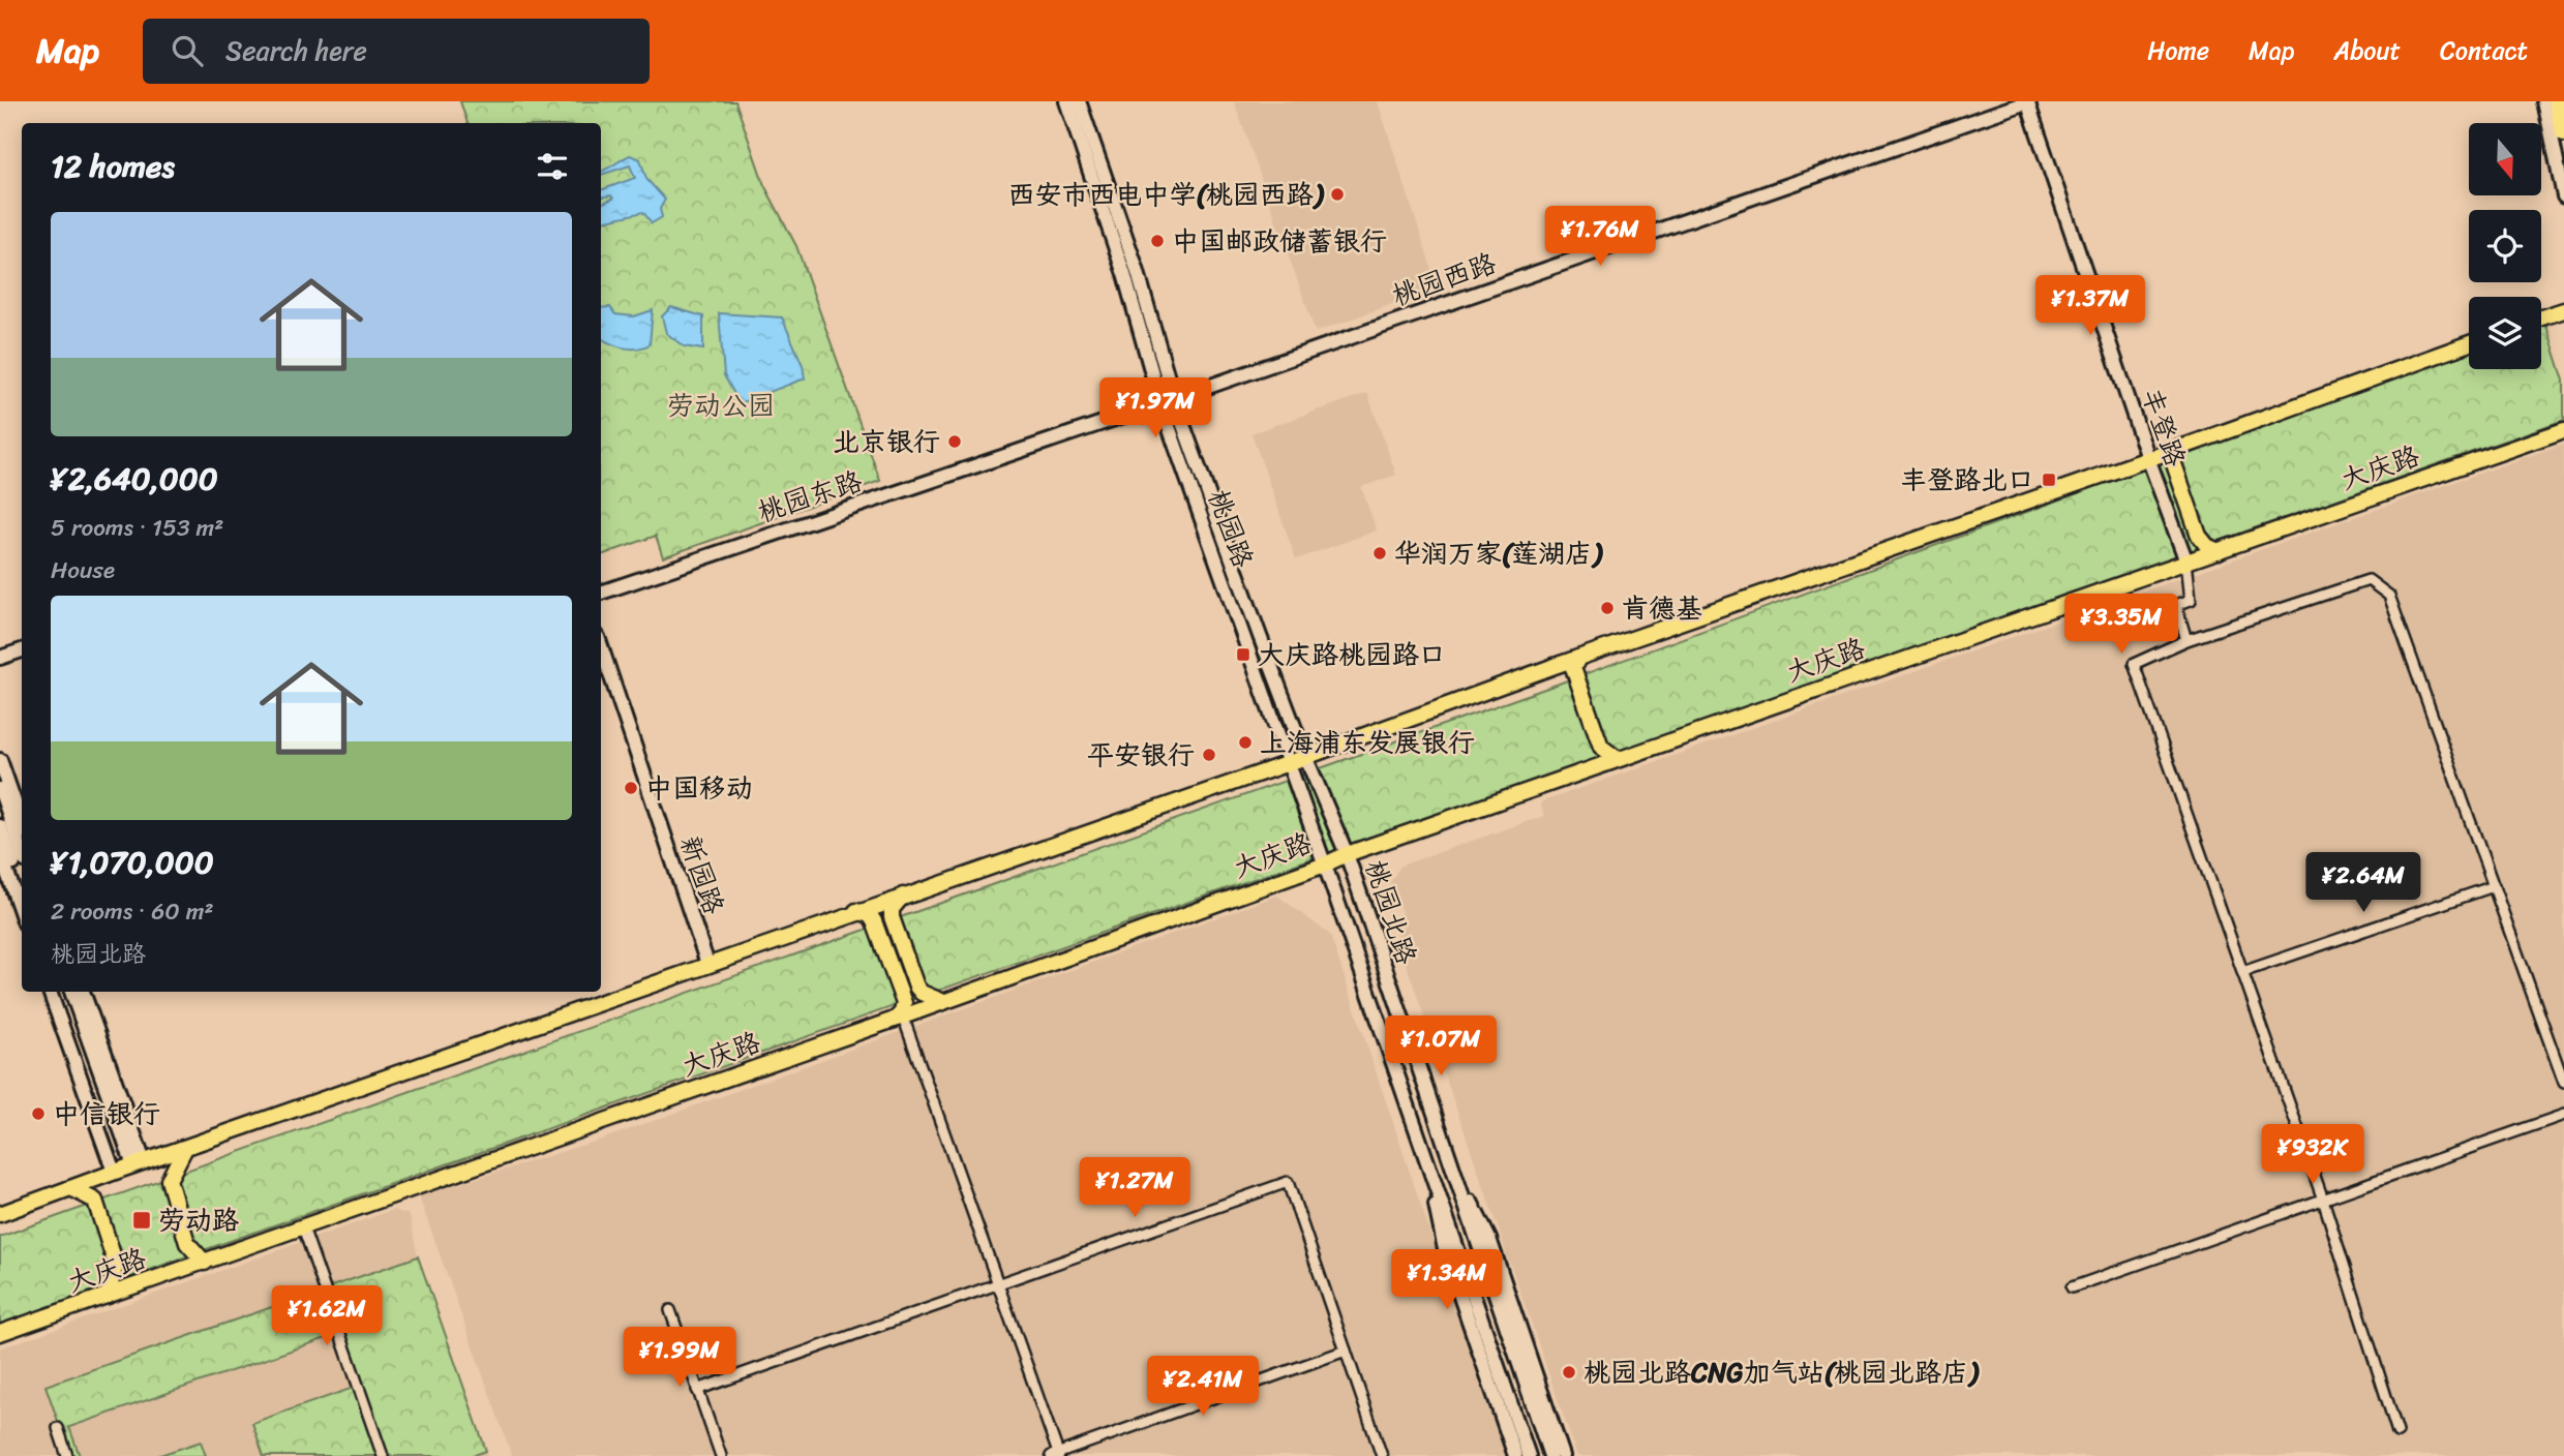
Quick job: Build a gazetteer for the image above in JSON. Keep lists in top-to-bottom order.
{
  "streets": {
    "main road": [
      "桃园西路",
      "丰登路",
      "大庆路",
      "桃园东路",
      "桃园路",
      "新园路",
      "桃园北路"
    ]
  },
  "crossings": [
    ["桃园西路", "丰登路"],
    ["桃园西路", "桃园东路"],
    ["桃园西路", "桃园路"],
    ["大庆路", "桃园北路"],
    ["桃园东路", "桃园路"],
    ["桃园路", "桃园北路"]
  ],
  "parks": ["劳动公园"],
  "places": {
    "other": [
      "西安市西电中学(桃园西路)",
      "中国邮政储蓄银行",
      "北京银行",
      "华润万家(莲湖店)",
      "肯德基",
      "上海浦东发展银行",
      "平安银行",
      "中国移动",
      "中信银行",
      "桃园北路CNG加气站(桃园北路店)"
    ],
    "transit": ["丰登路北口", "大庆路桃园路口", "劳动路"]
  },
  "north": "bottom",
  "page": {
    "header": "Map",
    "search": "Search here",
    "nav": [
      "Home",
      "Map",
      "About",
      "Contact"
    ],
    "heading": "12 homes",
    "price": [
      "¥1.76M",
      "¥1.37M",
      "¥1.97M",
      "¥3.35M",
      "¥2.64M",
      "¥1.07M",
      "¥932K",
      "¥1.27M",
      "¥1.34M",
      "¥1.62M",
      "¥1.99M",
      "¥2.41M"
    ],
    "list": [
      {
        "name": "¥2,640,000",
        "note": "5 rooms · 153 m² · House"
      },
      {
        "name": "¥1,070,000",
        "note": "2 rooms · 60 m² · 桃园北路"
      }
    ]
  }
}
